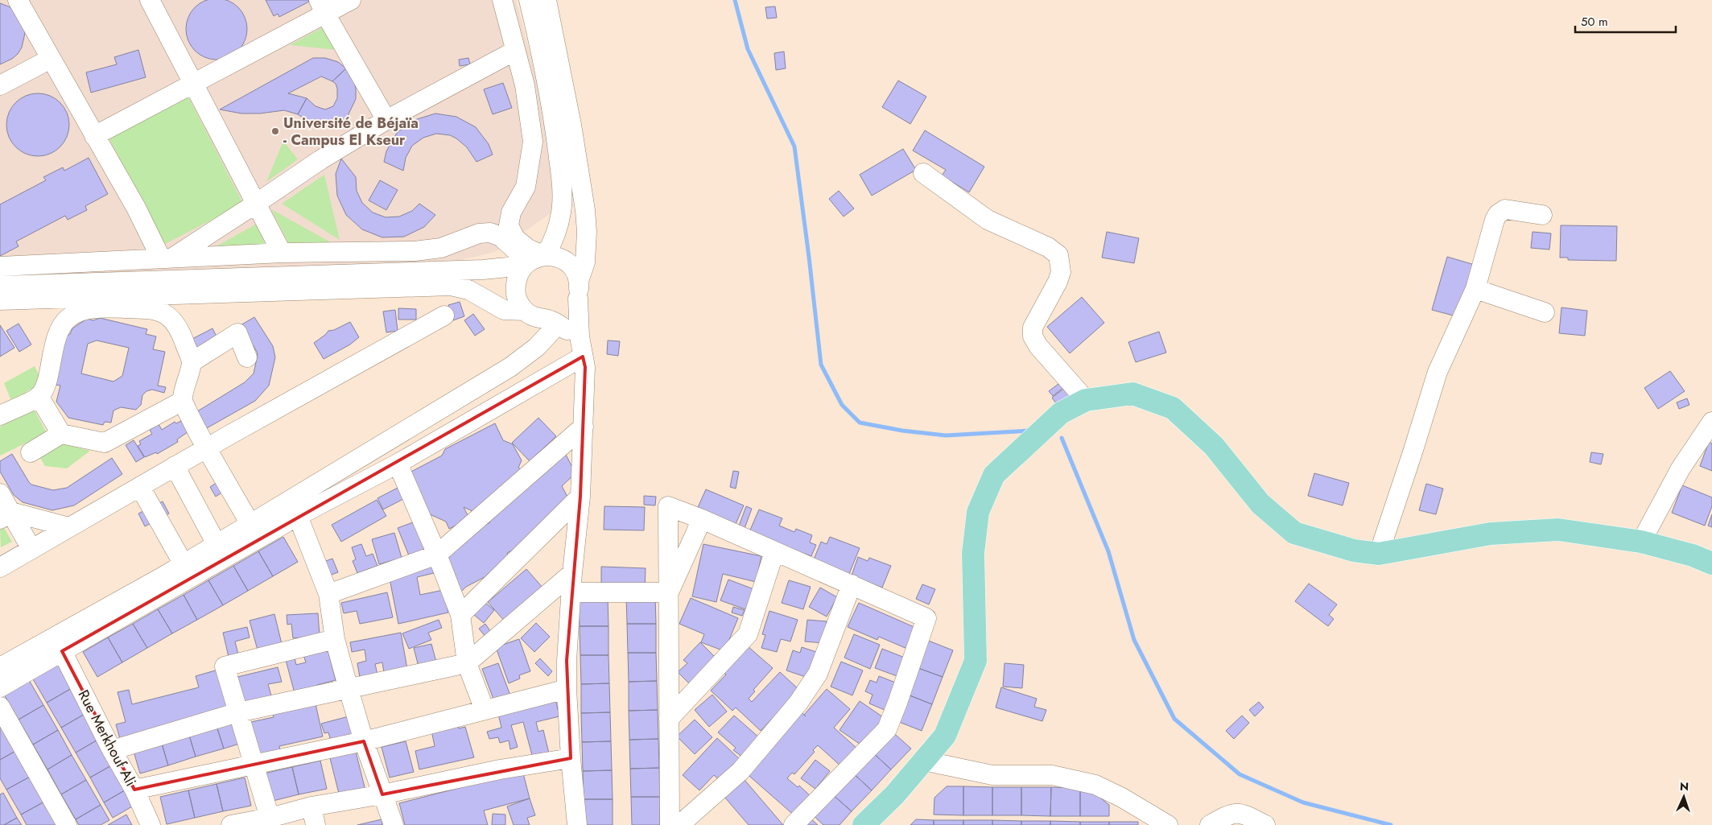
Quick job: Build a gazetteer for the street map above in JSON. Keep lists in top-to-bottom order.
{
  "streets": {
    "street": ["Rue Merkhouf Ali"]
  },
  "places": ["Université de Béjaïa - Campus El Kseur"],
  "scale_bar": "50 m",
  "north": "top"
}
